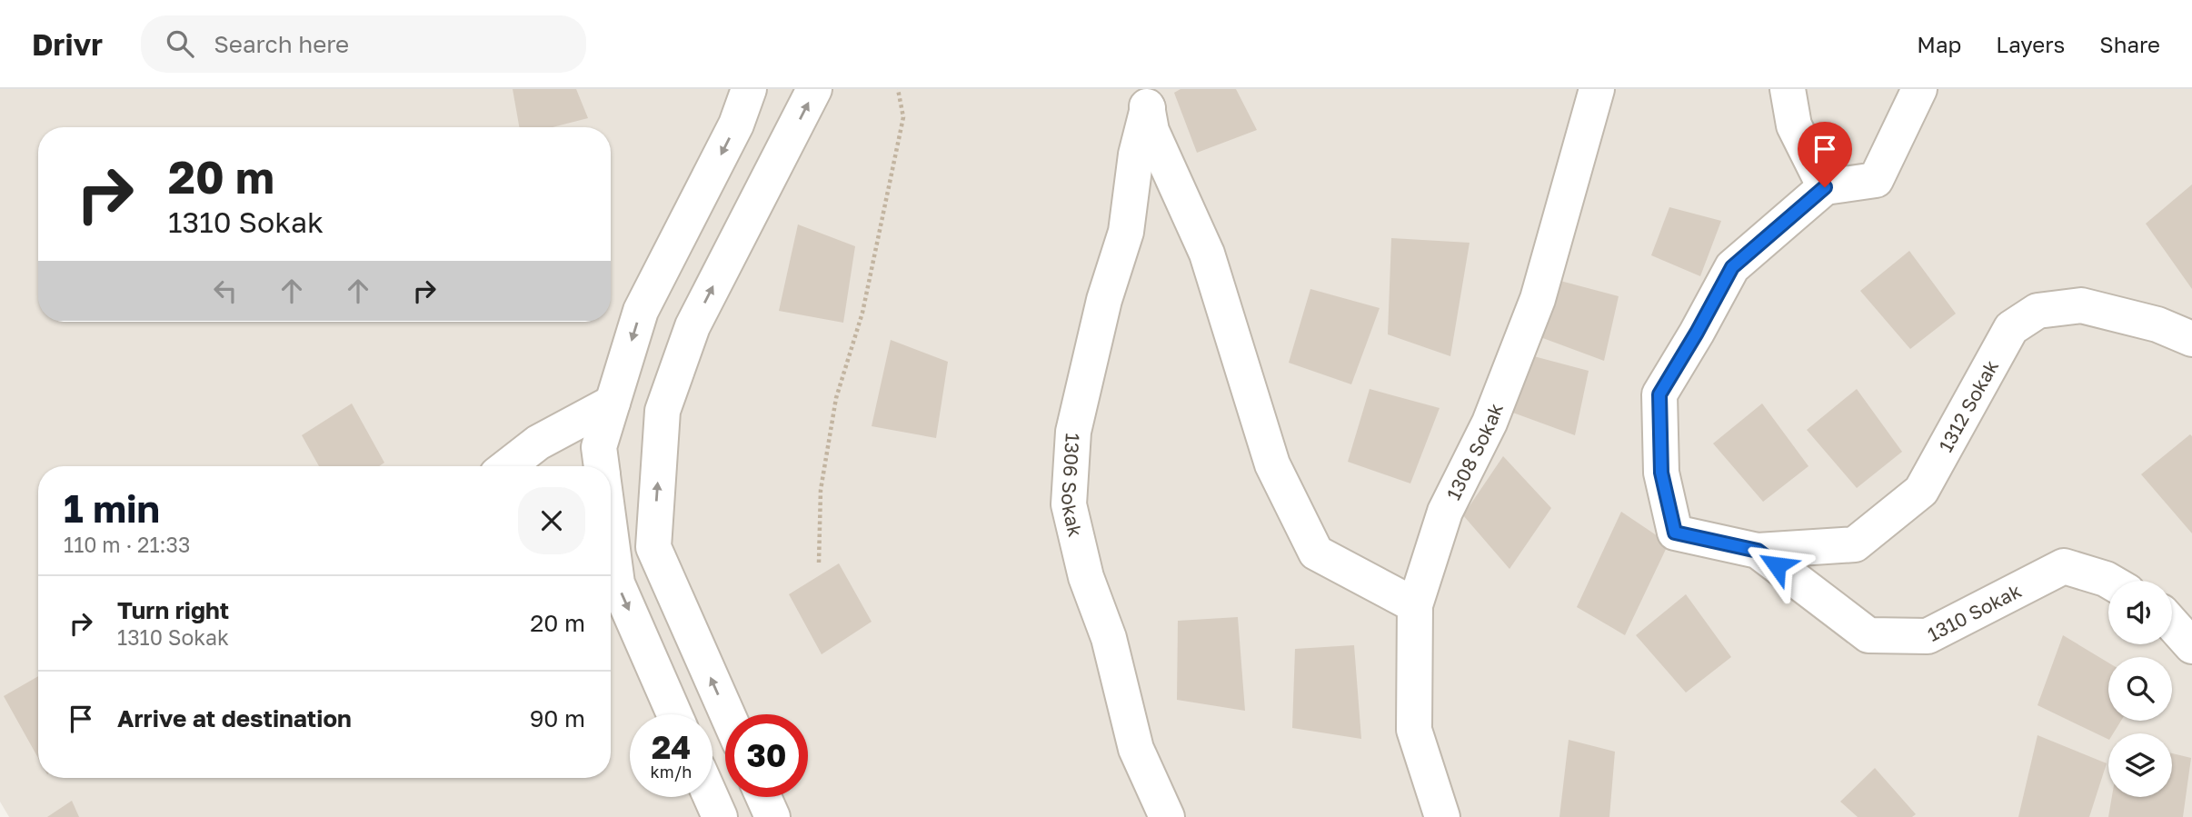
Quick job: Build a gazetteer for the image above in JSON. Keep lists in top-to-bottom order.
{
  "streets": {
    "street": [
      "1312 Sokak",
      "1308 Sokak",
      "1306 Sokak",
      "1310 Sokak"
    ]
  },
  "crossings": [
    ["1312 Sokak", "1310 Sokak"],
    ["1308 Sokak", "1306 Sokak"]
  ],
  "page": {
    "header": "Drivr",
    "search": "Search here",
    "nav": ["Map", "Layers", "Share"],
    "turn": ["20 m", "1310 Sokak"],
    "heading": ["1 min", "110 m · 21:33"],
    "list": [
      {
        "name": "Turn right",
        "note": "1310 Sokak",
        "value": "20 m"
      },
      {
        "name": "Arrive at destination",
        "value": "90 m"
      }
    ],
    "speed": "24 km/h",
    "limit": "30"
  }
}
